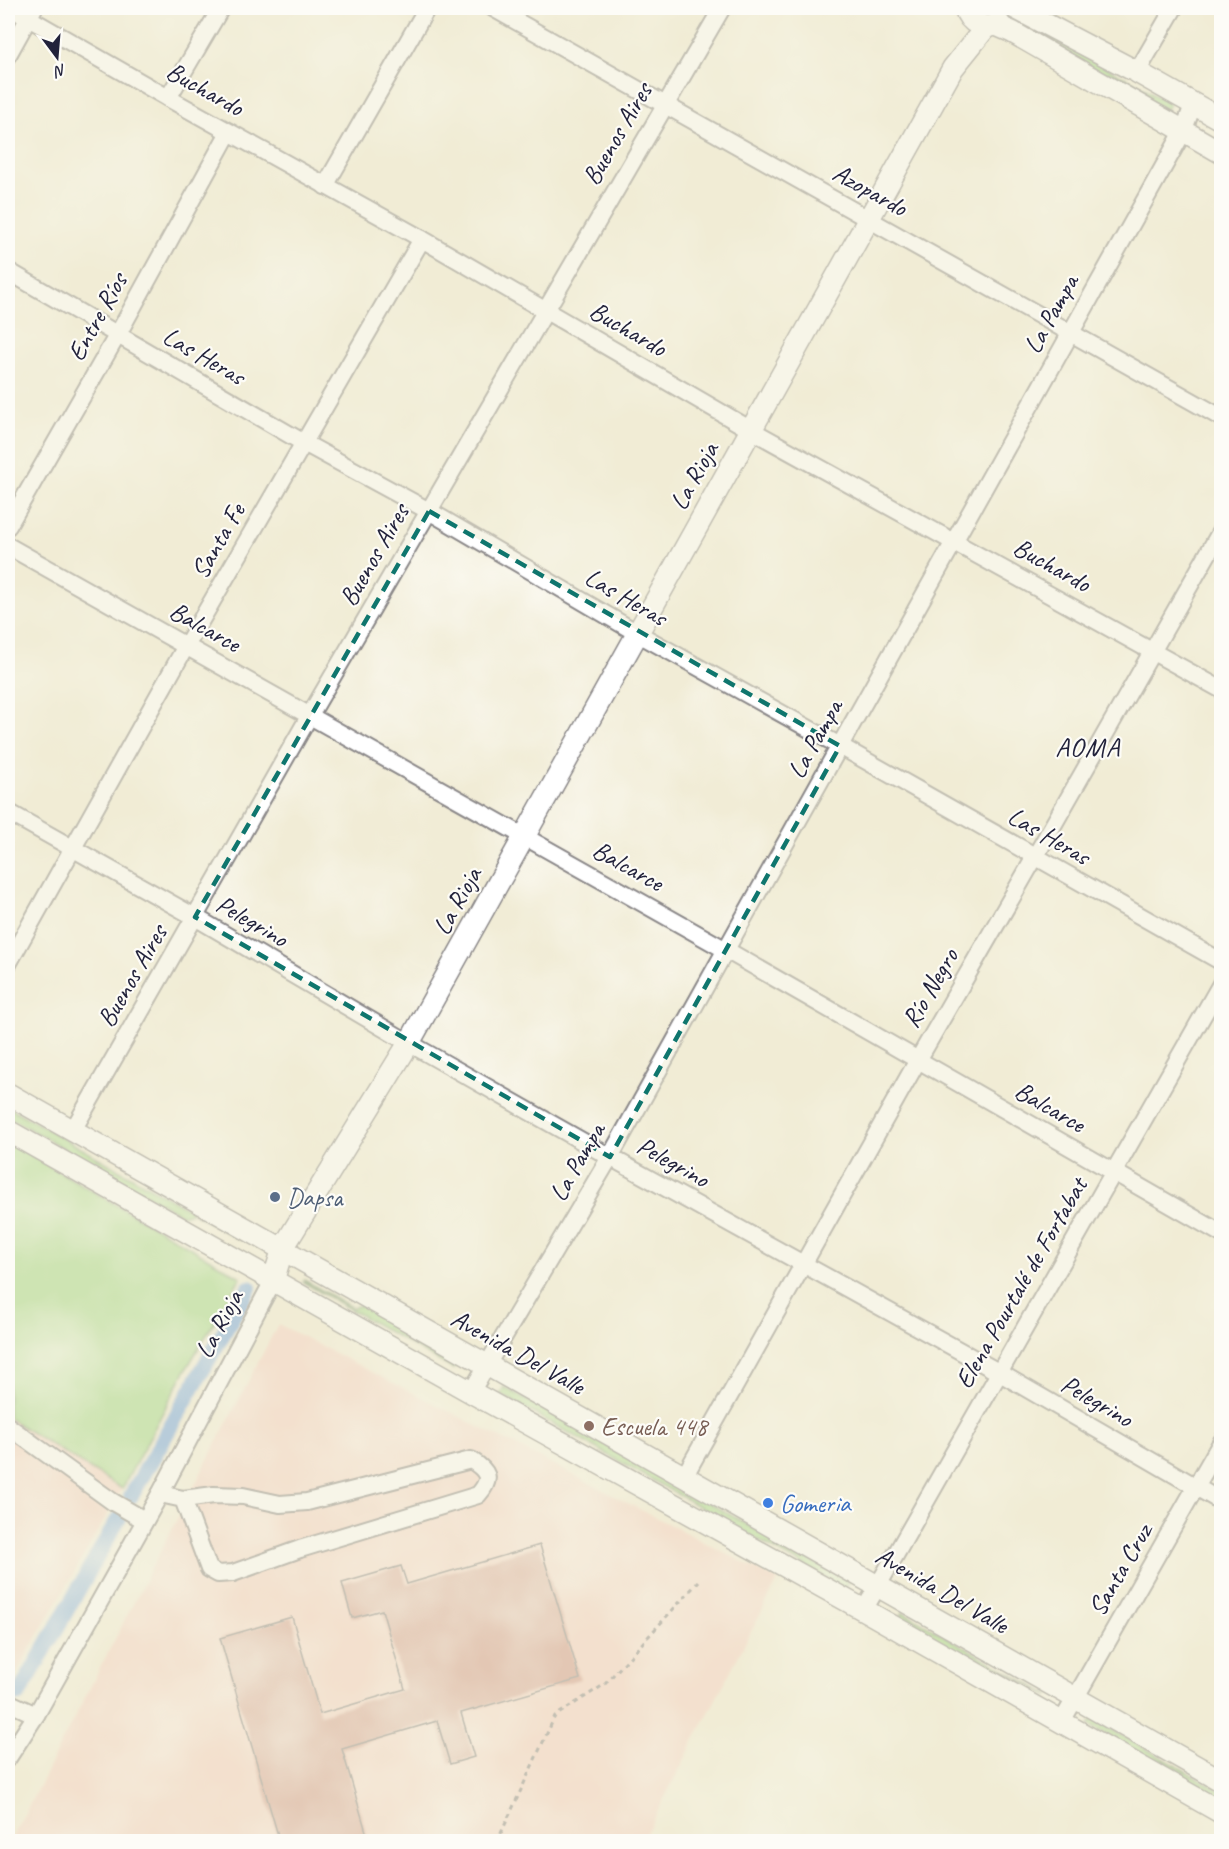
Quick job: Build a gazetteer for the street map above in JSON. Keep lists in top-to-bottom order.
{
  "streets": {
    "main road": ["La Rioja", "Avenida Del Valle"],
    "street": [
      "Buchardo",
      "Buenos Aires",
      "Azopardo",
      "La Pampa",
      "Entre Ríos",
      "Las Heras",
      "Santa Fe",
      "Balcarce",
      "Pelegrino",
      "Río Negro",
      "Elena Pourtalé de Fortabat",
      "Santa Cruz"
    ]
  },
  "crossings": [
    ["Buchardo", "Buenos Aires"],
    ["Buchardo", "La Pampa"],
    ["Buchardo", "Entre Ríos"],
    ["Buchardo", "La Rioja"],
    ["Buchardo", "Santa Fe"],
    ["Buchardo", "Río Negro"],
    ["Buenos Aires", "Azopardo"],
    ["Buenos Aires", "Las Heras"],
    ["Buenos Aires", "Balcarce"],
    ["Buenos Aires", "Pelegrino"],
    ["Buenos Aires", "Avenida Del Valle"],
    ["Azopardo", "La Pampa"],
    ["Azopardo", "La Rioja"],
    ["La Pampa", "Las Heras"],
    ["La Pampa", "Balcarce"],
    ["La Pampa", "Pelegrino"],
    ["La Pampa", "Avenida Del Valle"],
    ["Entre Ríos", "Las Heras"],
    ["Las Heras", "La Rioja"],
    ["Las Heras", "Santa Fe"],
    ["Las Heras", "Río Negro"],
    ["La Rioja", "Balcarce"],
    ["La Rioja", "Pelegrino"],
    ["La Rioja", "Avenida Del Valle"],
    ["Santa Fe", "Balcarce"],
    ["Santa Fe", "Pelegrino"],
    ["Balcarce", "Río Negro"],
    ["Balcarce", "Elena Pourtalé de Fortabat"],
    ["Pelegrino", "Río Negro"],
    ["Pelegrino", "Elena Pourtalé de Fortabat"],
    ["Pelegrino", "Santa Cruz"],
    ["Río Negro", "Avenida Del Valle"],
    ["Elena Pourtalé de Fortabat", "Avenida Del Valle"],
    ["Avenida Del Valle", "Santa Cruz"]
  ],
  "districts": ["AOMA"],
  "places": ["Dapsa", "Escuela 448", "Gomeria"],
  "north": "bottom"
}
